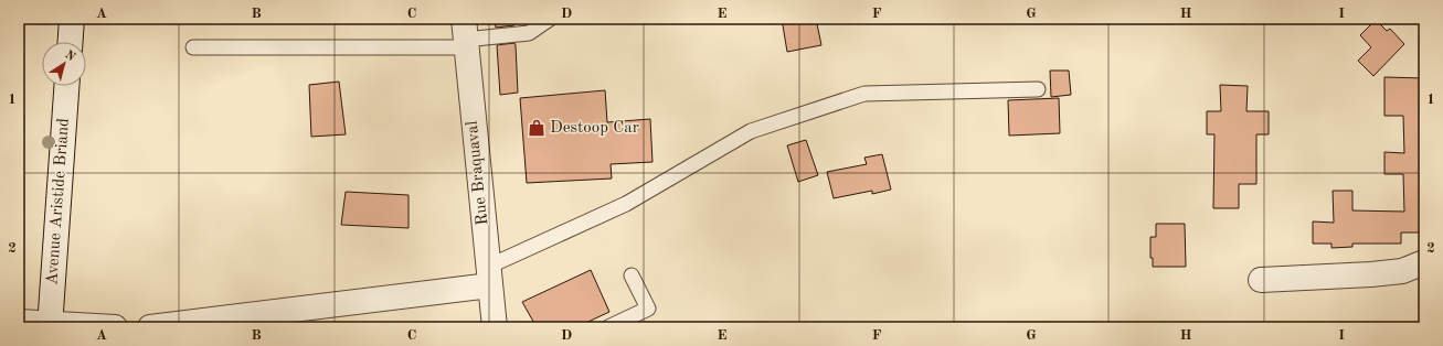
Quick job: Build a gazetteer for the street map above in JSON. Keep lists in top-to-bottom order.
{
  "streets": {
    "street": ["Rue Braquaval", "Avenue Aristide Briand"]
  },
  "places": {
    "shop": ["Destoop Car"]
  },
  "north": "top right",
  "grid": {
    "columns": [
      "A",
      "B",
      "C",
      "D",
      "E",
      "F",
      "G",
      "H",
      "I"
    ],
    "rows": ["1", "2"]
  }
}
